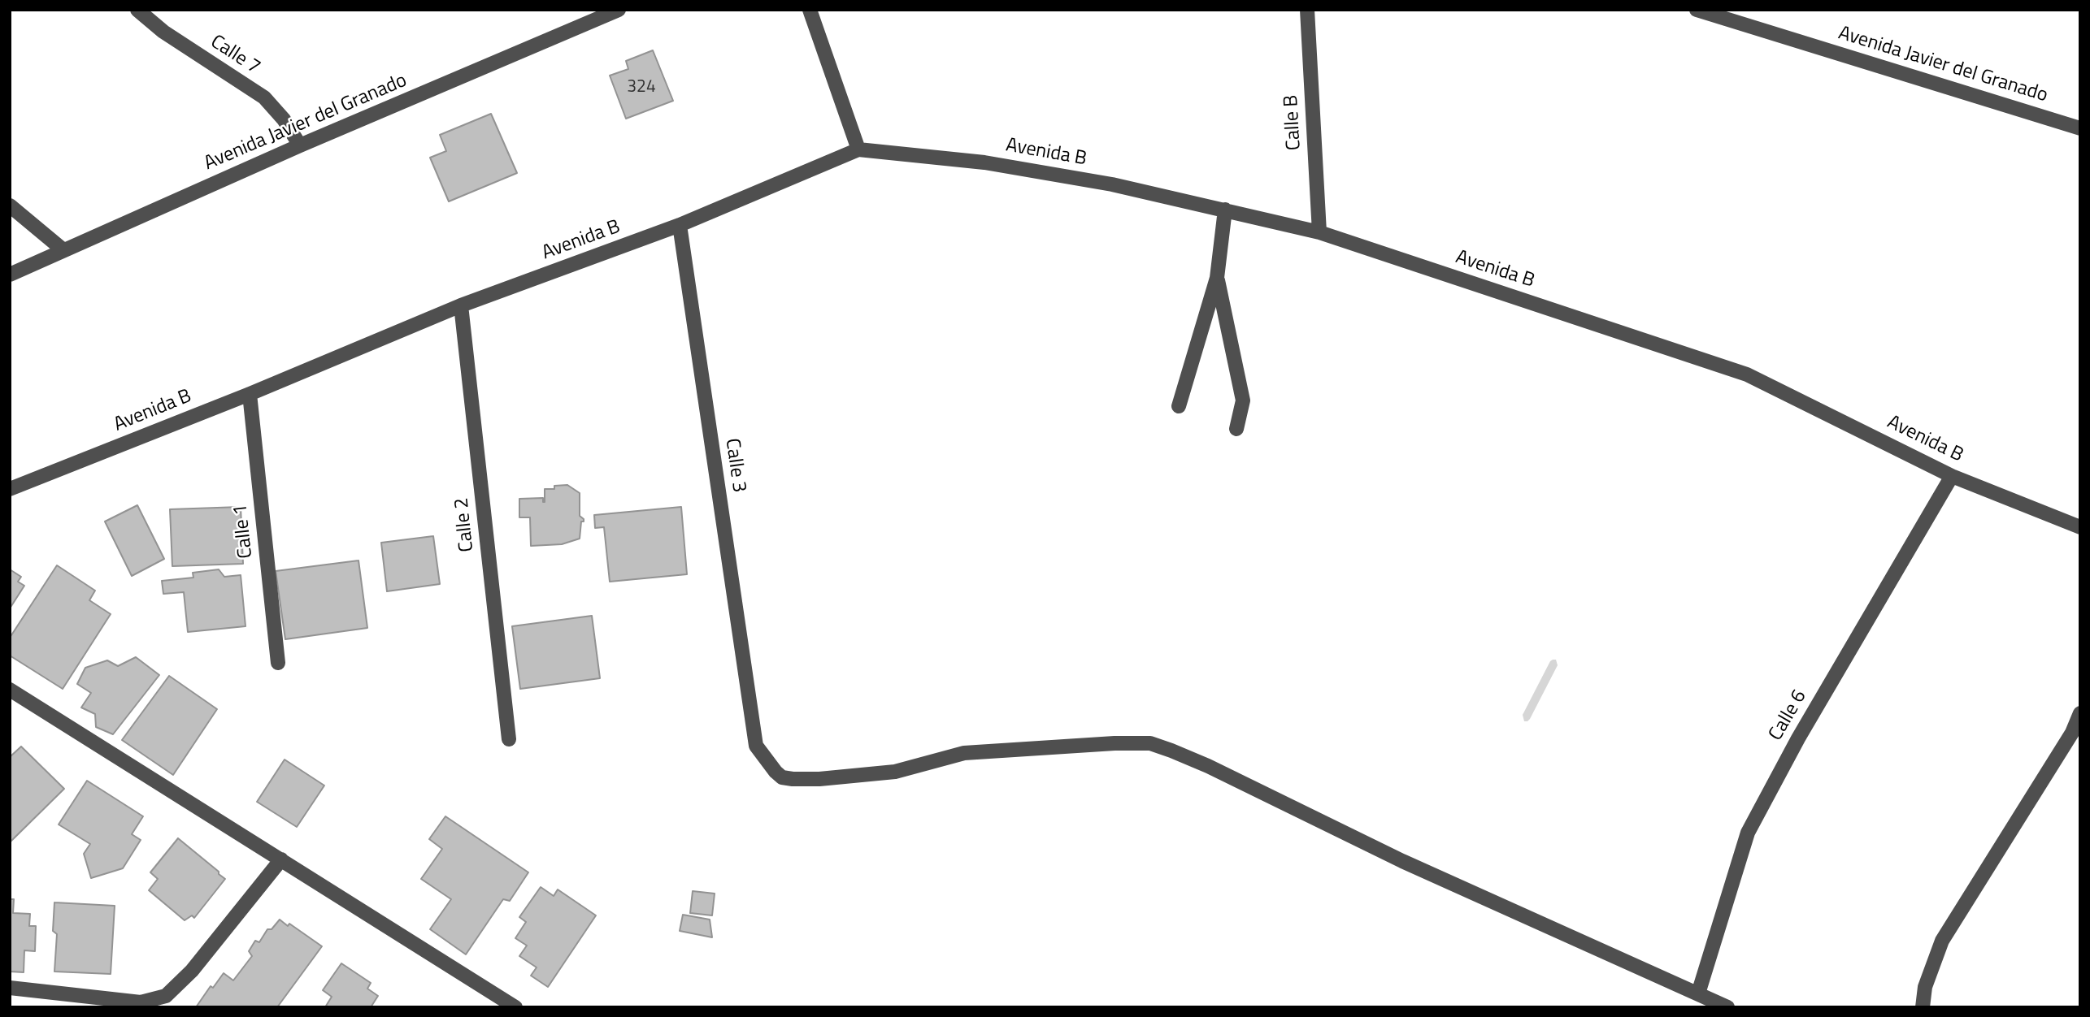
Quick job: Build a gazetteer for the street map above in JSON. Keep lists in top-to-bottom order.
{
  "streets": {
    "street": [
      "Calle 7",
      "Avenida Javier del Granado",
      "Calle B",
      "Avenida B",
      "Calle 3",
      "Calle 2",
      "Calle 1",
      "Calle 6"
    ]
  },
  "crossings": [
    ["Calle 7", "Avenida Javier del Granado"],
    ["Calle B", "Avenida B"],
    ["Avenida B", "Calle 3"],
    ["Avenida B", "Calle 2"],
    ["Avenida B", "Calle 1"],
    ["Avenida B", "Calle 6"],
    ["Calle 3", "Calle 6"]
  ],
  "house_numbers": ["324"]
}
